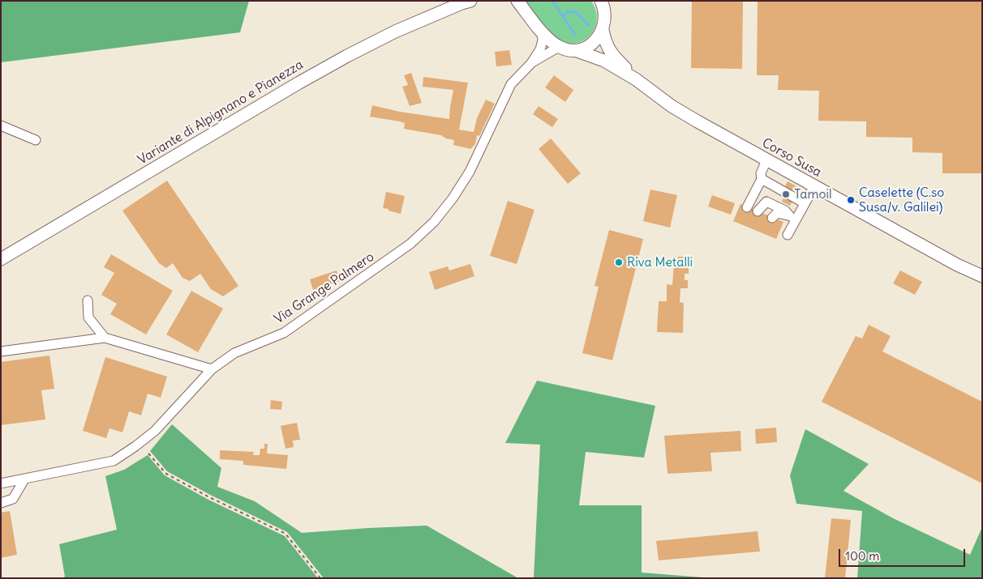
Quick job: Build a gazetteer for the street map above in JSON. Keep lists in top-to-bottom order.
{
  "streets": {
    "main road": ["Variante di Alpignano e Pianezza", "Corso Susa"],
    "street": ["Via Grange Palmero"]
  },
  "crossings": [
    ["Corso Susa", "Via Grange Palmero"]
  ],
  "places": ["Tamoil", "Caselette (C.so Susa/v. Galilei)", "Riva Metalli"],
  "scale_bar": "100 m"
}
